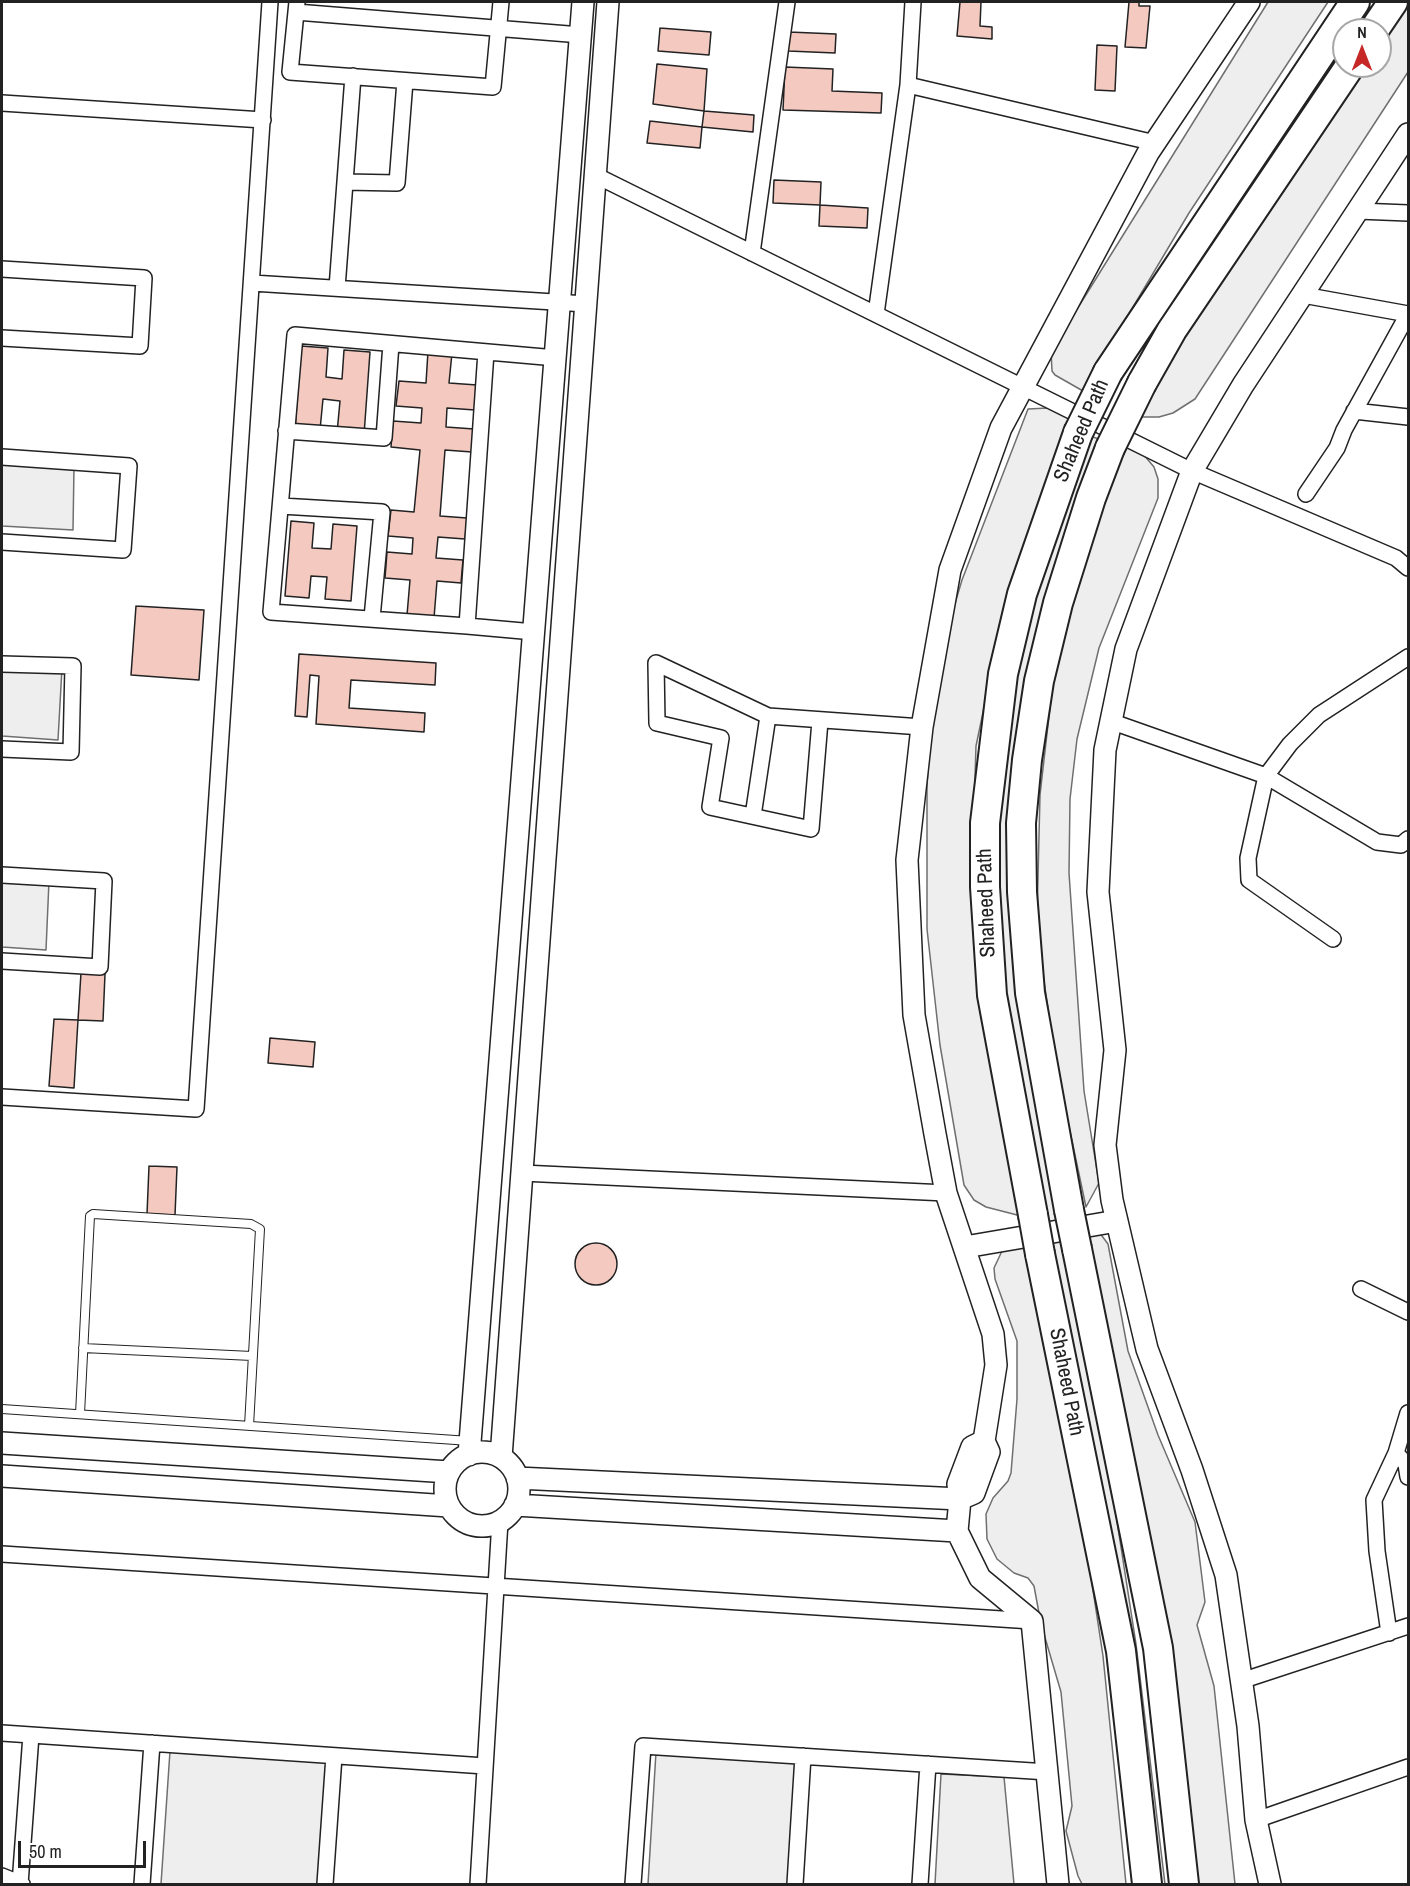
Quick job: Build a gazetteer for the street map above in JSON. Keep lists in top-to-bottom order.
{
  "streets": {
    "highway": ["Shaheed Path"]
  },
  "scale_bar": "50 m",
  "north": "top"
}
